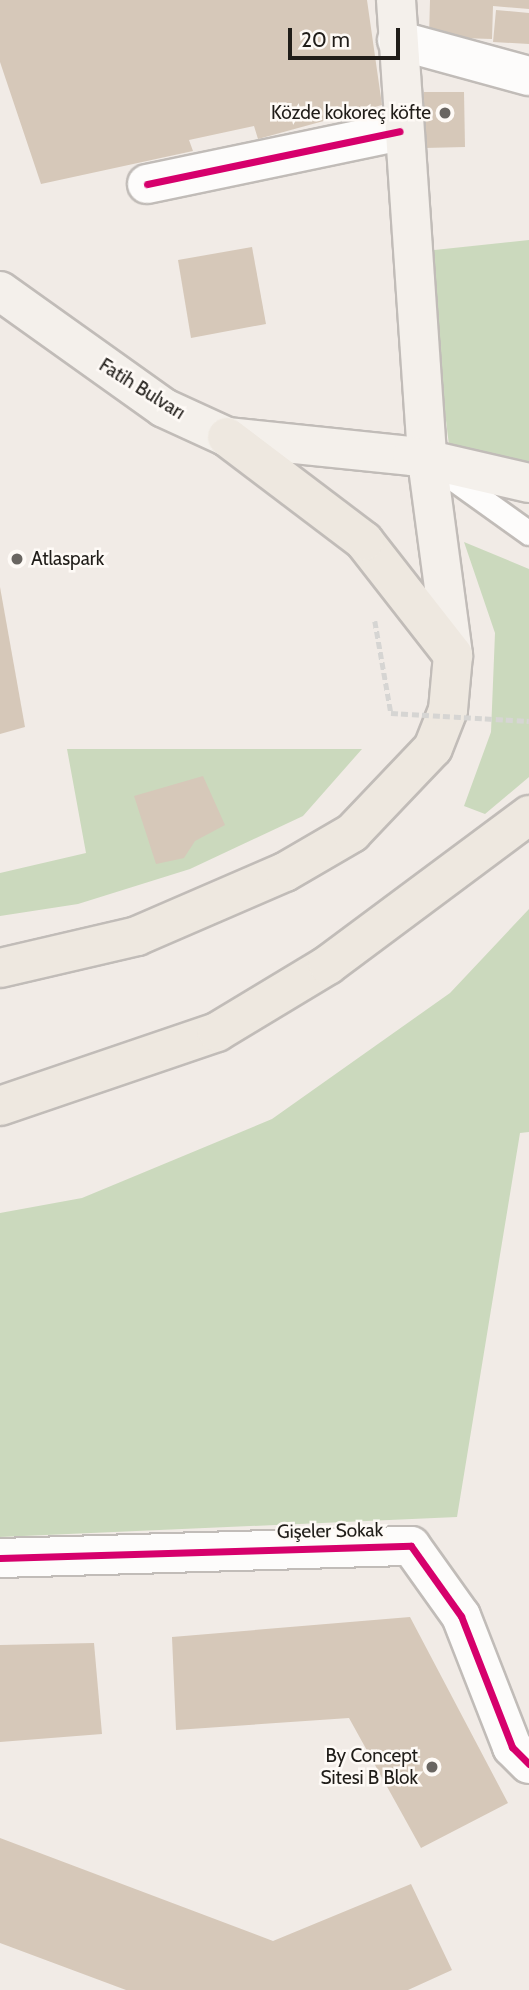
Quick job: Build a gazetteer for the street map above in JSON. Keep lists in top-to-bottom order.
{
  "streets": {
    "main road": ["Fatih Bulvarı"],
    "street": ["Gişeler Sokak"]
  },
  "places": ["Közde kokoreç köfte", "Atlaspark", "By Concept Sitesi B Blok"],
  "scale_bar": "20 m"
}
